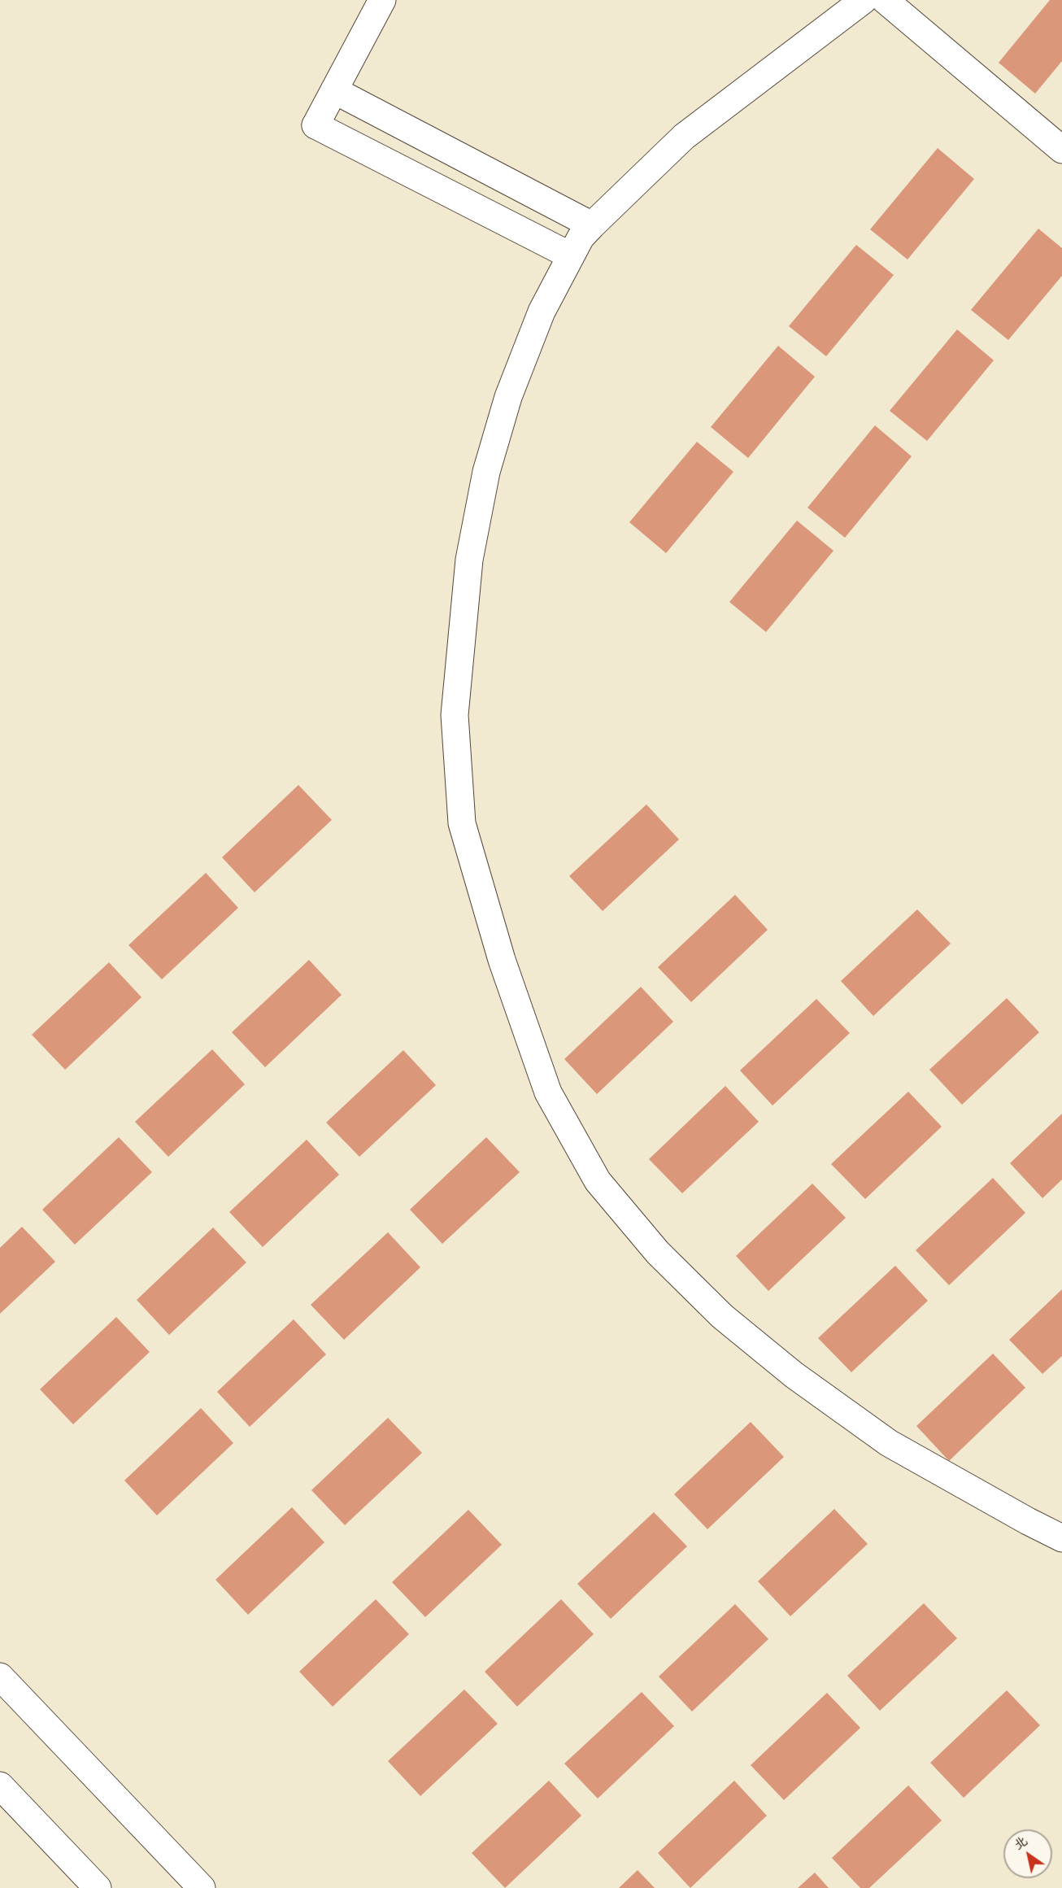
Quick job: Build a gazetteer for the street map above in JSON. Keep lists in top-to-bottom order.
{
  "north": "top left"
}
